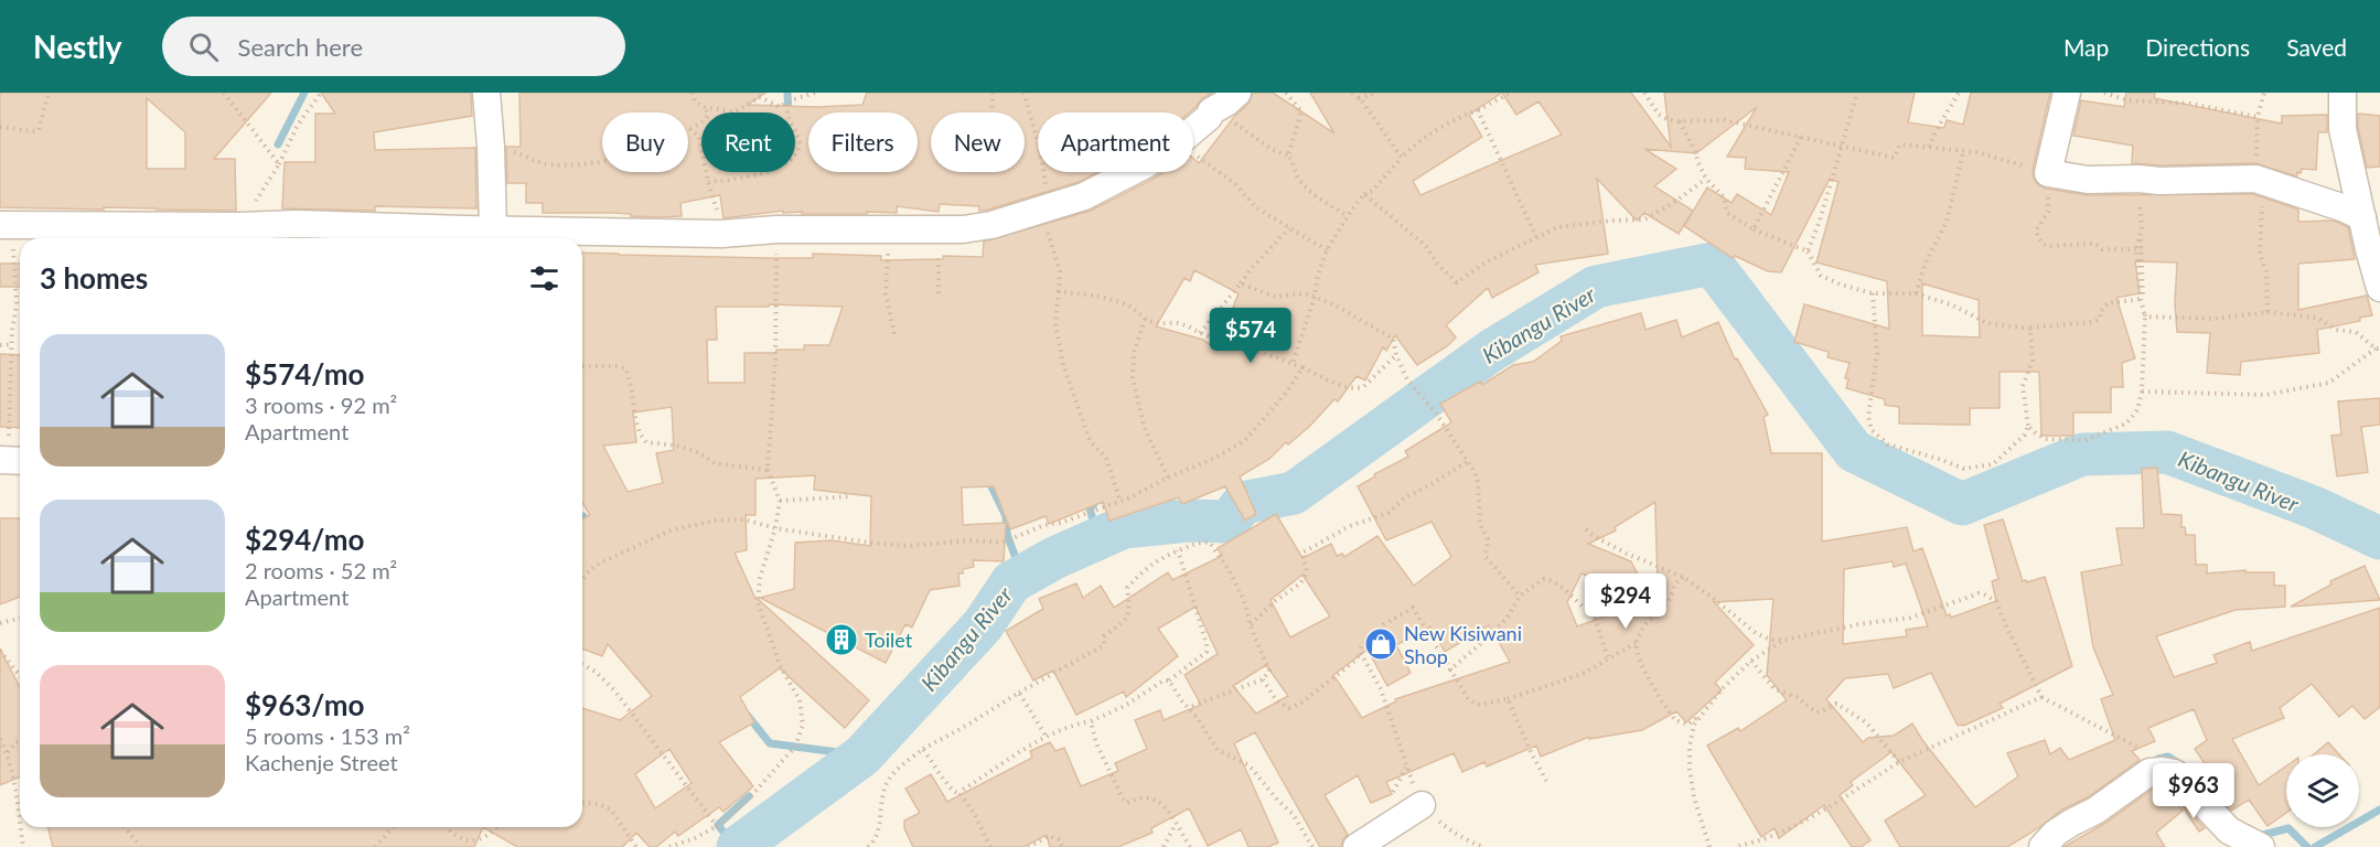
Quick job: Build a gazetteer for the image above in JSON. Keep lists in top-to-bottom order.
{
  "water": ["Kibangu River"],
  "places": {
    "building": ["Toilet"],
    "shop": ["New Kisiwani Shop"]
  },
  "page": {
    "header": "Nestly",
    "search": "Search here",
    "nav": ["Map", "Directions", "Saved"],
    "chip": [
      "Buy",
      "Rent",
      "Filters",
      "New",
      "Apartment"
    ],
    "heading": "3 homes",
    "price": ["$574", "$294", "$963"],
    "list": [
      {
        "name": "$574/mo",
        "note": "3 rooms · 92 m² · Apartment"
      },
      {
        "name": "$294/mo",
        "note": "2 rooms · 52 m² · Apartment"
      },
      {
        "name": "$963/mo",
        "note": "5 rooms · 153 m² · Kachenje Street"
      }
    ]
  }
}
